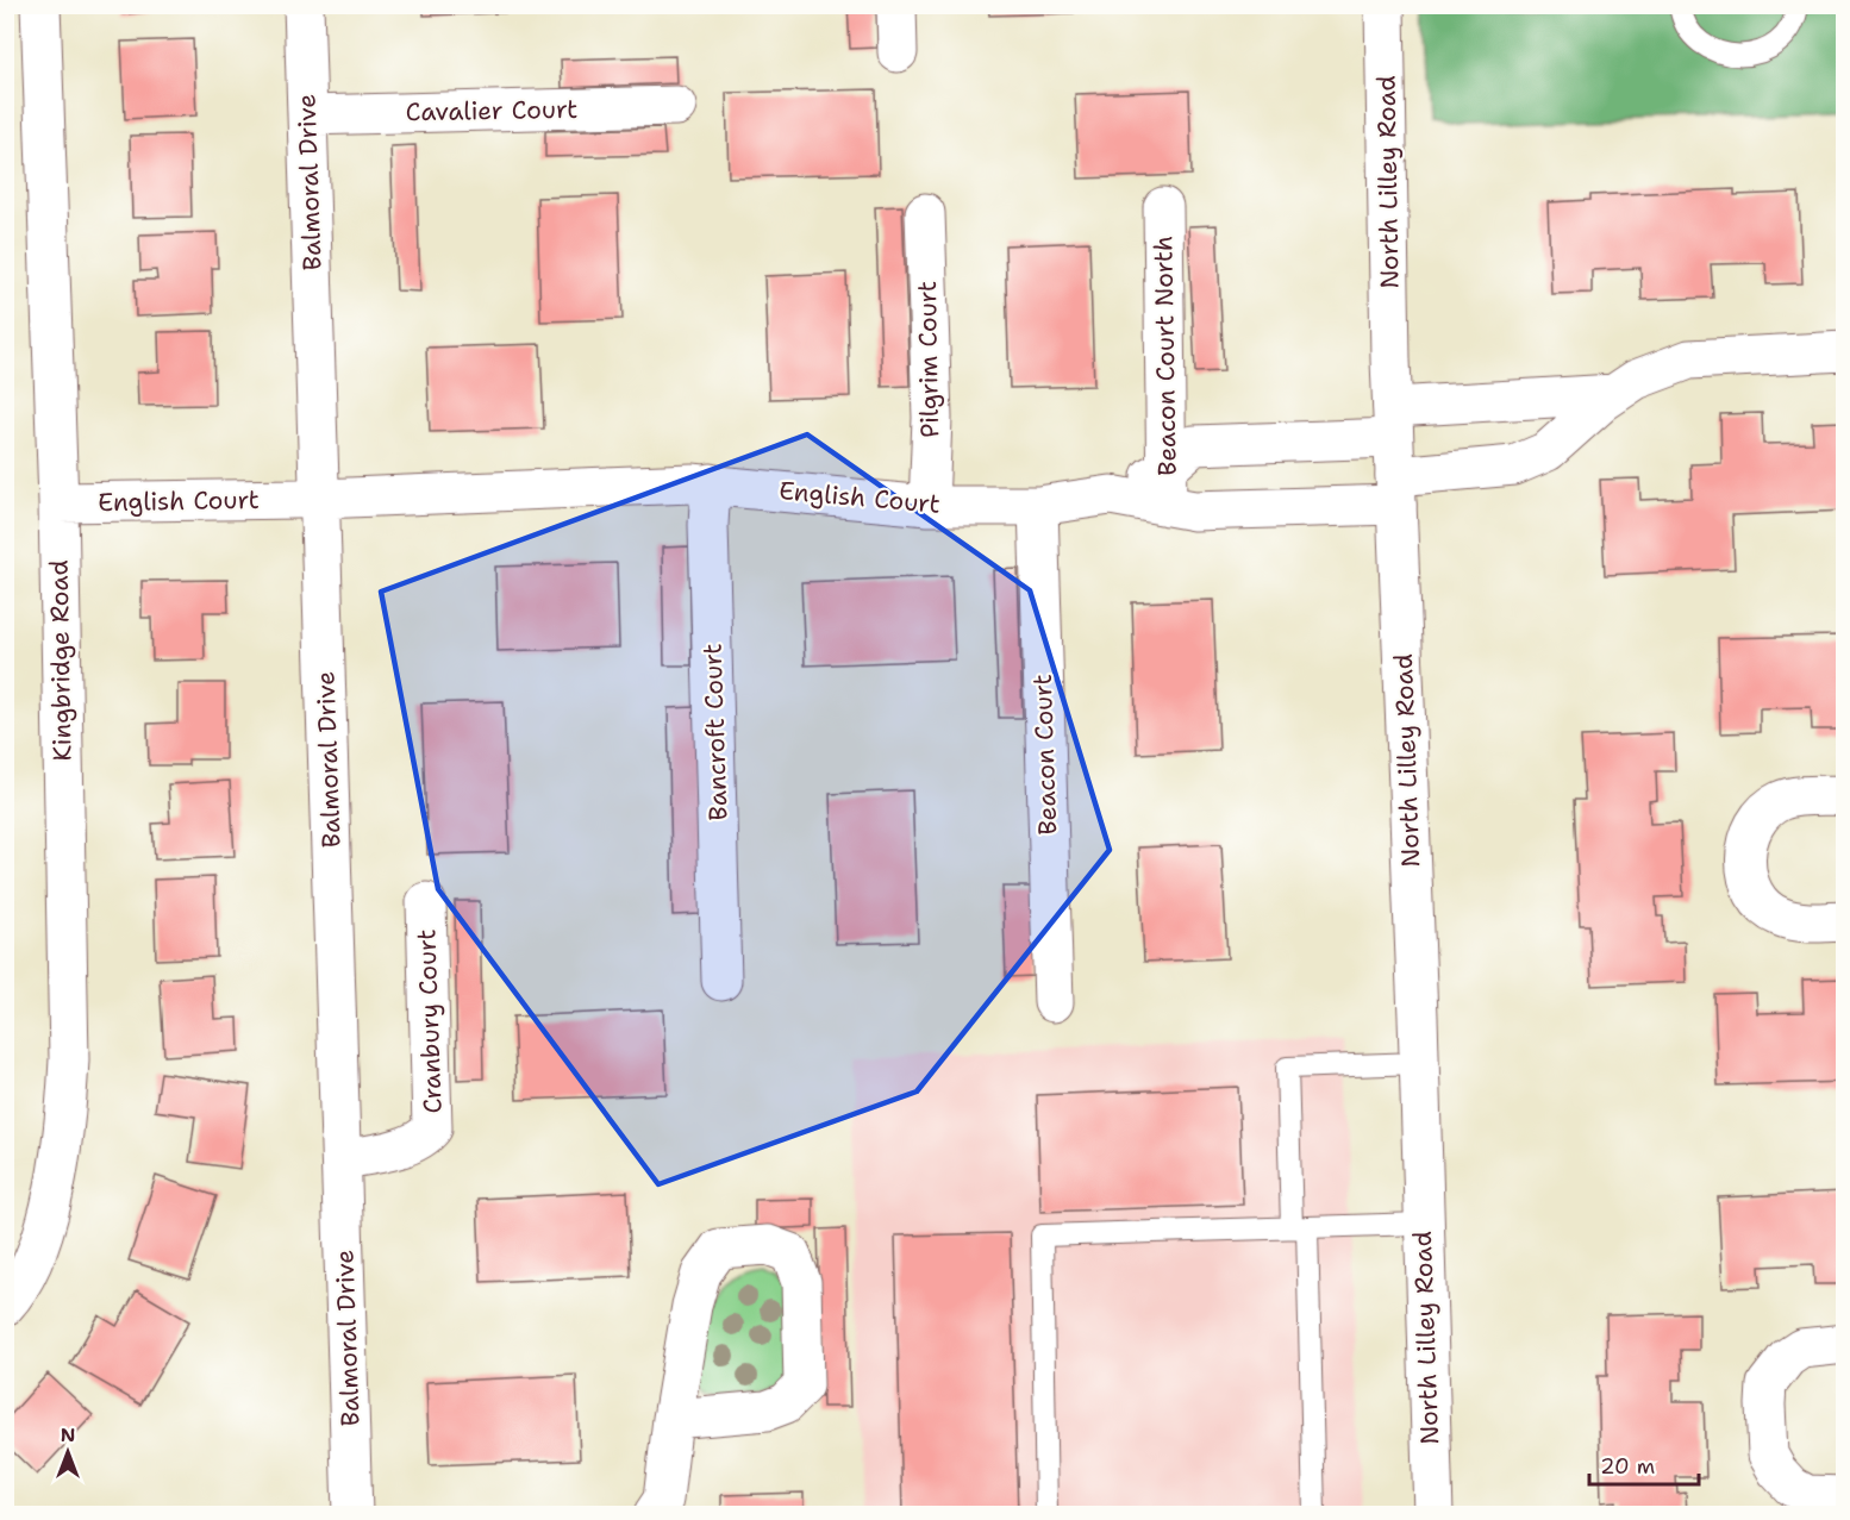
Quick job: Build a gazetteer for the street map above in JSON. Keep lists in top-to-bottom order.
{
  "streets": {
    "street": [
      "Cavalier Court",
      "Balmoral Drive",
      "North Lilley Road",
      "Beacon Court North",
      "Pilgrim Court",
      "English Court",
      "Kingbridge Road",
      "Bancroft Court",
      "Beacon Court",
      "Cranbury Court"
    ]
  },
  "crossings": [
    ["Cavalier Court", "Balmoral Drive"],
    ["Balmoral Drive", "English Court"],
    ["Balmoral Drive", "Cranbury Court"],
    ["North Lilley Road", "English Court"],
    ["Beacon Court North", "English Court"],
    ["Pilgrim Court", "English Court"],
    ["English Court", "Kingbridge Road"],
    ["English Court", "Bancroft Court"],
    ["English Court", "Beacon Court"]
  ],
  "scale_bar": "20 m",
  "north": "top"
}
